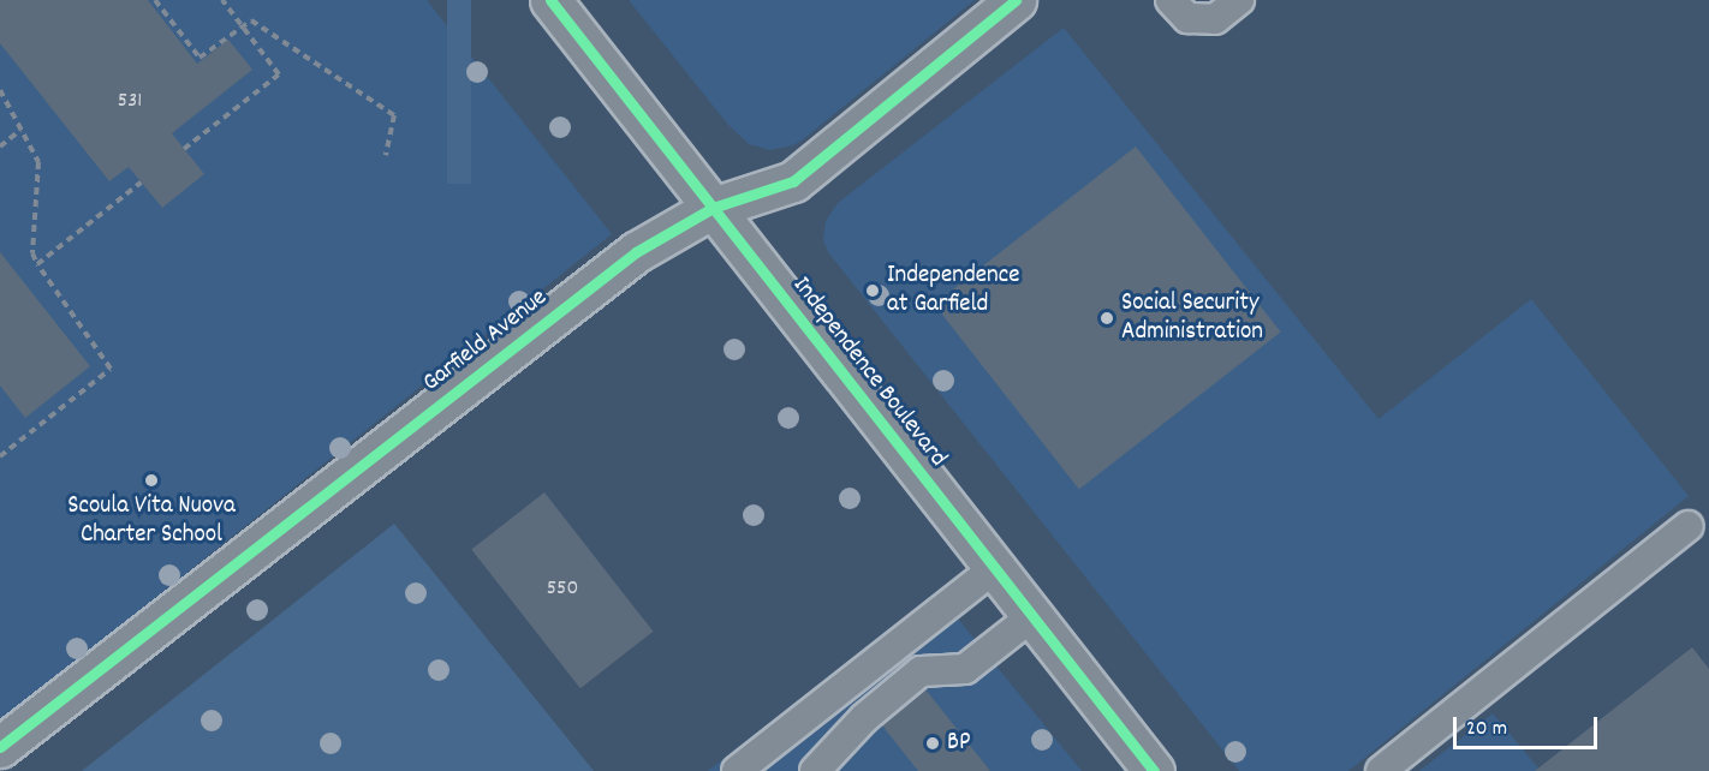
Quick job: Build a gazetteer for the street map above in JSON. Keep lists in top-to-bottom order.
{
  "streets": {
    "street": ["Garfield Avenue", "Independence Boulevard"]
  },
  "crossings": [
    ["Garfield Avenue", "Independence Boulevard"]
  ],
  "places": [
    "Independence at Garfield",
    "Social Security Administration",
    "Scoula Vita Nuova Charter School",
    "BP"
  ],
  "house_numbers": ["531", "550"],
  "scale_bar": "20 m"
}
